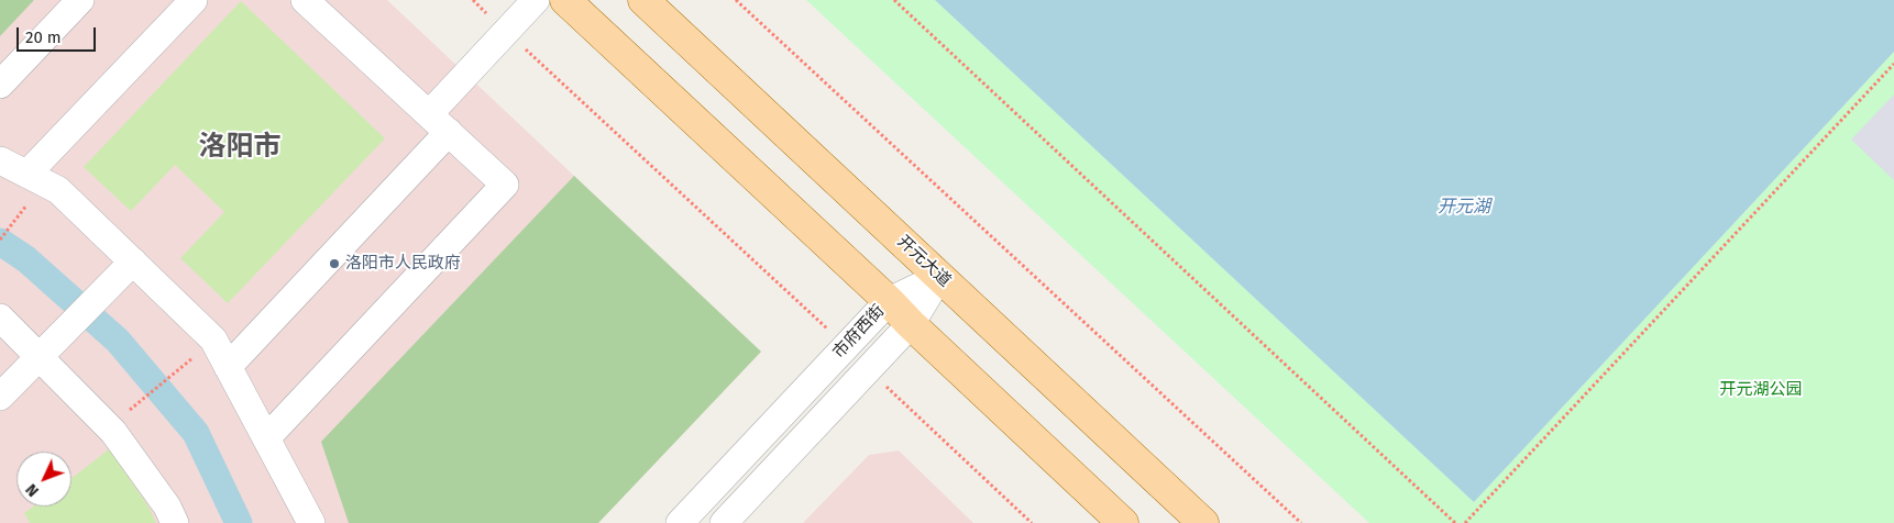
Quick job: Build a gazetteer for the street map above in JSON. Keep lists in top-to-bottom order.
{
  "streets": {
    "main road": ["开元大道"],
    "street": ["市府西街"]
  },
  "crossings": [
    ["开元大道", "市府西街"]
  ],
  "districts": ["洛阳市"],
  "water": ["开元湖"],
  "parks": ["开元湖公园"],
  "places": ["洛阳市人民政府"],
  "scale_bar": "20 m",
  "north": "bottom left"
}
